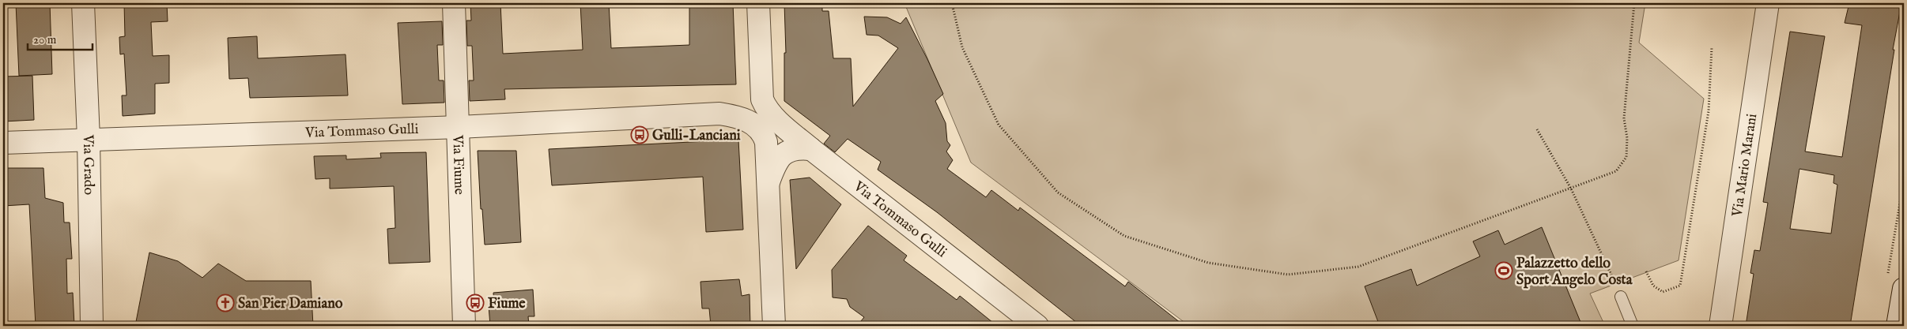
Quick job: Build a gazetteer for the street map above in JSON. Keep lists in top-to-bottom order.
{
  "streets": {
    "street": [
      "Via Tommaso Gulli",
      "Via Grado",
      "Via Fiume",
      "Via Mario Marani"
    ]
  },
  "crossings": [
    ["Via Tommaso Gulli", "Via Grado"],
    ["Via Tommaso Gulli", "Via Fiume"]
  ],
  "places": {
    "bus stop": ["Gulli-Lanciani", "Fiume"],
    "sports": ["Palazzetto dello Sport Angelo Costa"],
    "church": ["San Pier Damiano"]
  },
  "scale_bar": "20 m"
}
